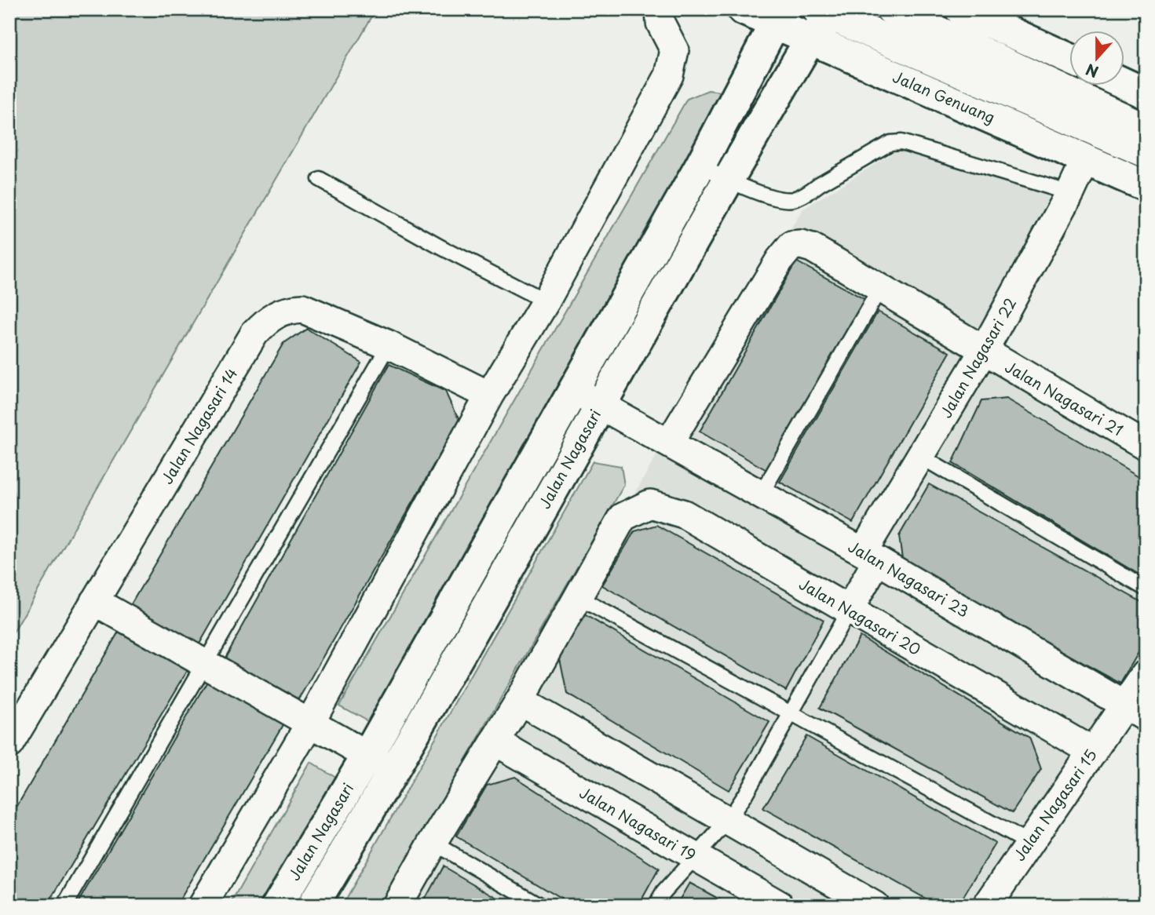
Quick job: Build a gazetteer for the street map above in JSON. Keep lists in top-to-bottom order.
{
  "streets": {
    "main road": ["Jalan Genuang", "Jalan Nagasari"],
    "street": [
      "Jalan Nagasari 22",
      "Jalan Nagasari 21",
      "Jalan Nagasari 14",
      "Jalan Nagasari 23",
      "Jalan Nagasari 20",
      "Jalan Nagasari 15",
      "Jalan Nagasari 19"
    ]
  },
  "crossings": [
    ["Jalan Genuang", "Jalan Nagasari 22"],
    ["Jalan Genuang", "Jalan Nagasari"],
    ["Jalan Nagasari 22", "Jalan Nagasari 21"],
    ["Jalan Nagasari 22", "Jalan Nagasari 23"],
    ["Jalan Nagasari 22", "Jalan Nagasari 20"],
    ["Jalan Nagasari", "Jalan Nagasari 23"],
    ["Jalan Nagasari 23", "Jalan Nagasari 15"],
    ["Jalan Nagasari 20", "Jalan Nagasari 15"]
  ],
  "north": "bottom"
}
